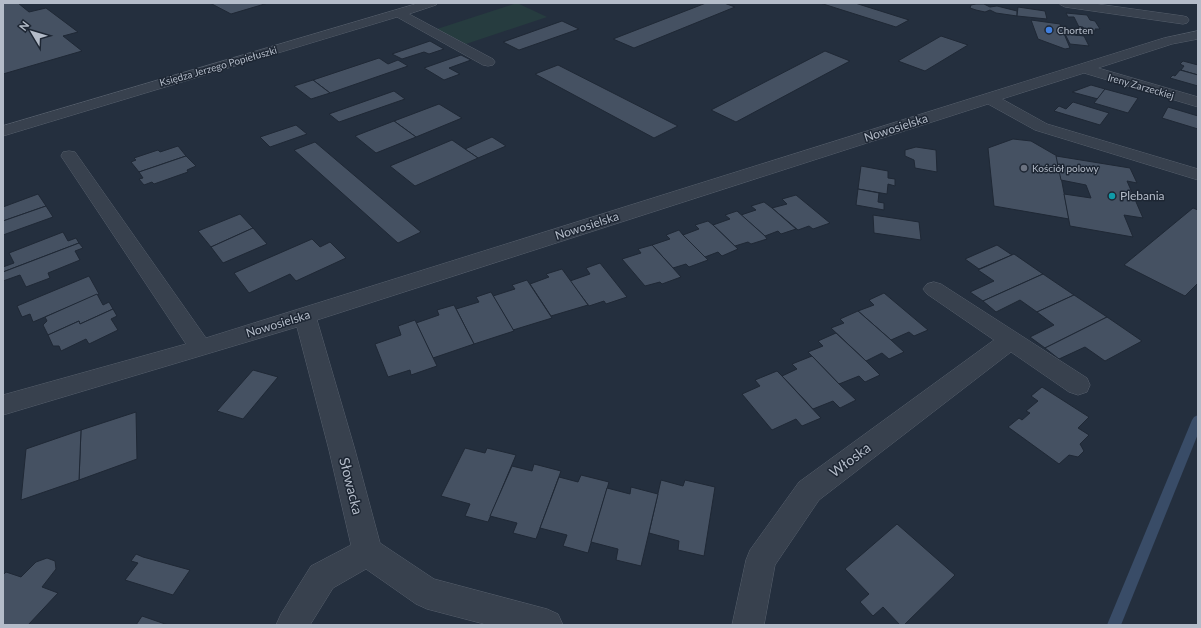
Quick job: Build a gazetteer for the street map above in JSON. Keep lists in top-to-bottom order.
{
  "streets": {
    "street": [
      "Księdza Jerzego Popiełuszki",
      "Ireny Zarzeckiej",
      "Nowosielska",
      "Włoska",
      "Słowacka"
    ]
  },
  "crossings": [
    ["Ireny Zarzeckiej", "Nowosielska"],
    ["Nowosielska", "Słowacka"]
  ],
  "places": ["Chorten", "Kościół polowy", "Plebania"],
  "north": "top left"
}
